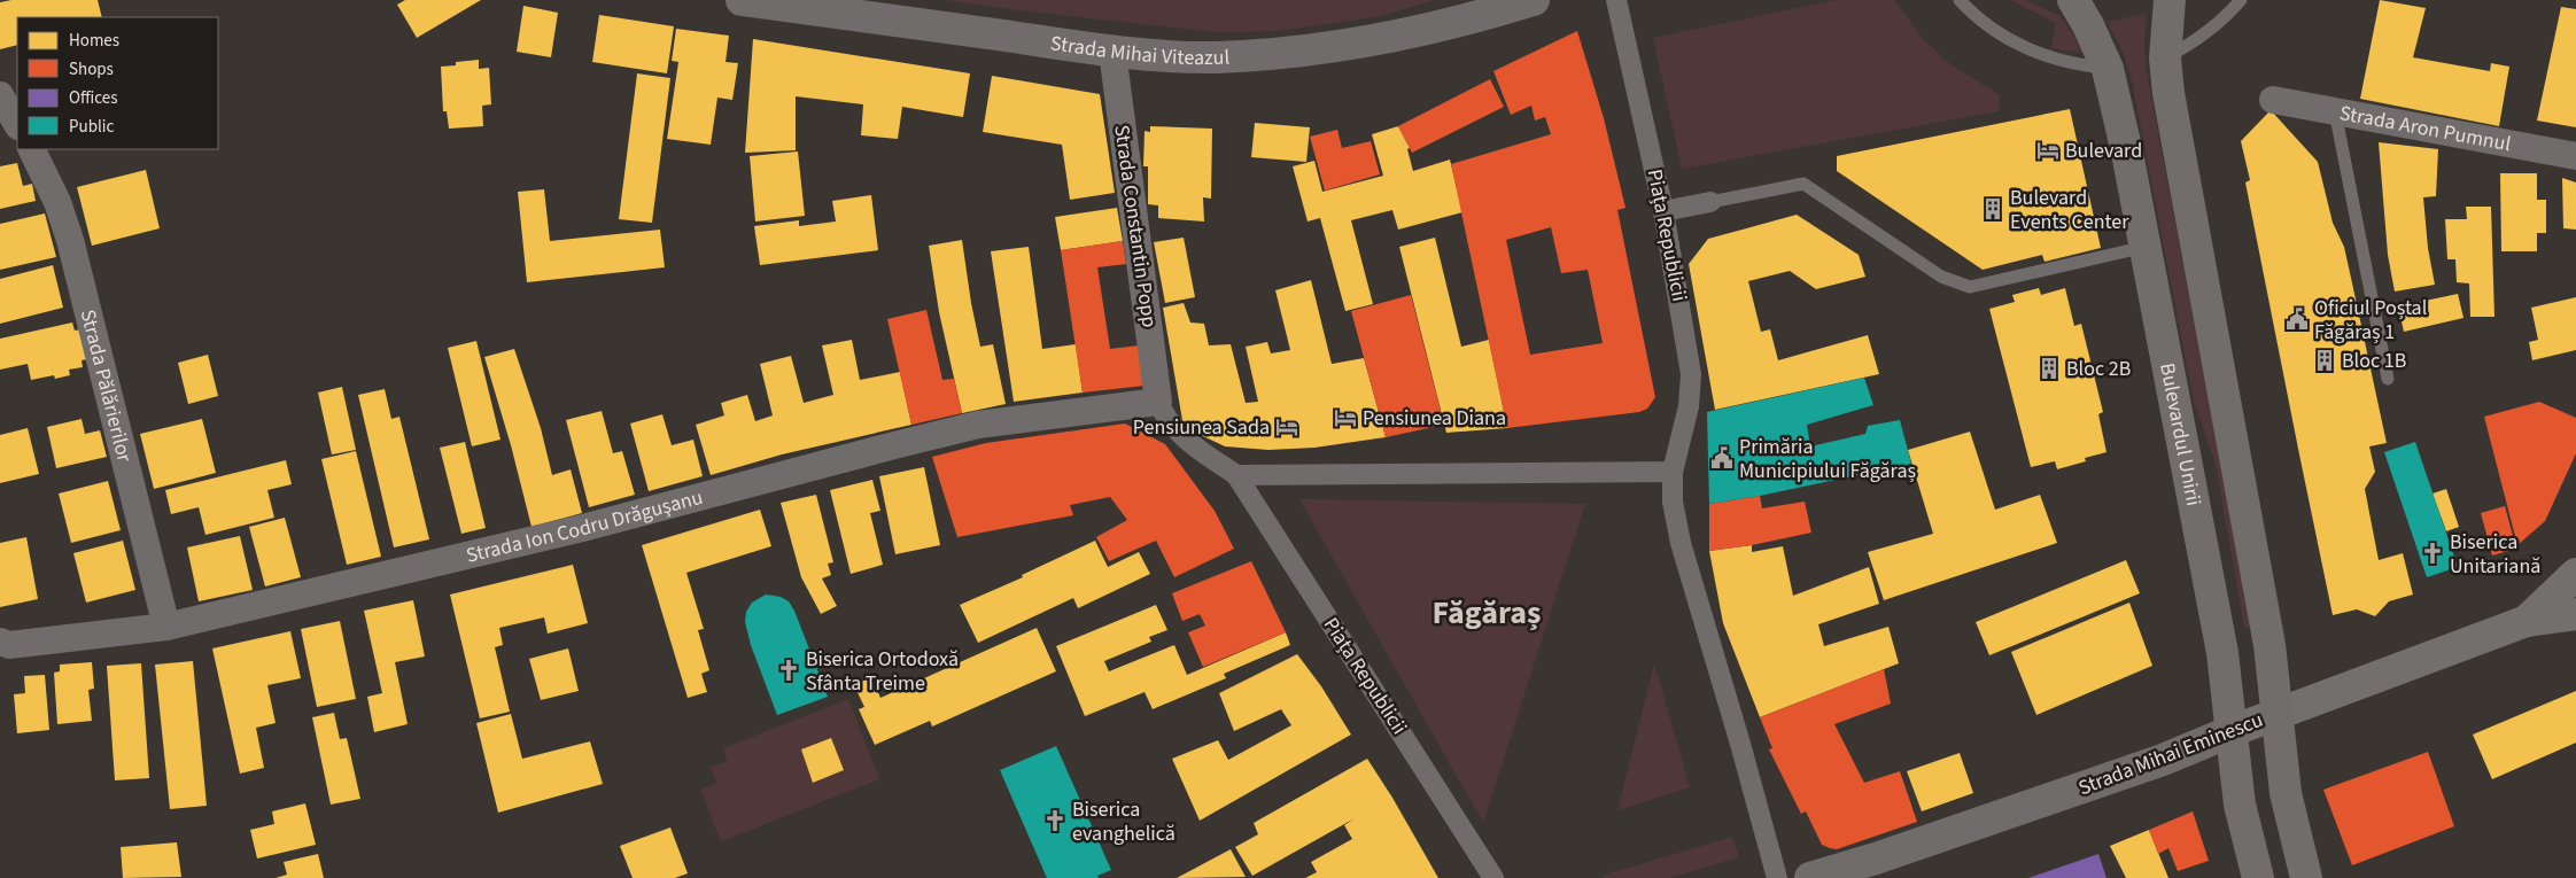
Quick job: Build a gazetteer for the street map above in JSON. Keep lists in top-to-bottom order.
{
  "streets": {
    "main road": ["Bulevardul Unirii", "Strada Mihai Eminescu"],
    "street": [
      "Strada Mihai Viteazul",
      "Strada Aron Pumnul",
      "Strada Constantin Popp",
      "Piața Republicii",
      "Strada Pălărierilor",
      "Strada Ion Codru Drăguşanu"
    ]
  },
  "crossings": [
    ["Strada Mihai Viteazul", "Strada Constantin Popp"],
    ["Strada Constantin Popp", "Piața Republicii"],
    ["Strada Constantin Popp", "Strada Ion Codru Drăguşanu"],
    ["Piața Republicii", "Strada Ion Codru Drăguşanu"],
    ["Strada Pălărierilor", "Strada Ion Codru Drăguşanu"],
    ["Bulevardul Unirii", "Strada Mihai Eminescu"]
  ],
  "districts": ["Făgăraș"],
  "places": {
    "hotel": ["Bulevard", "Pensiunea Diana", "Pensiunea Sada"],
    "building": ["Bulevard Events Center", "Bloc 1B", "Bloc 2B"],
    "public building": ["Oficiul Poștal Făgăraș 1", "Primăria Municipiului Făgăraș"],
    "church": ["Biserica Unitariană", "Biserica Ortodoxă Sfânta Treime", "Biserica evanghelică"]
  },
  "legend": [
    "Homes",
    "Shops",
    "Offices",
    "Public"
  ]
}
